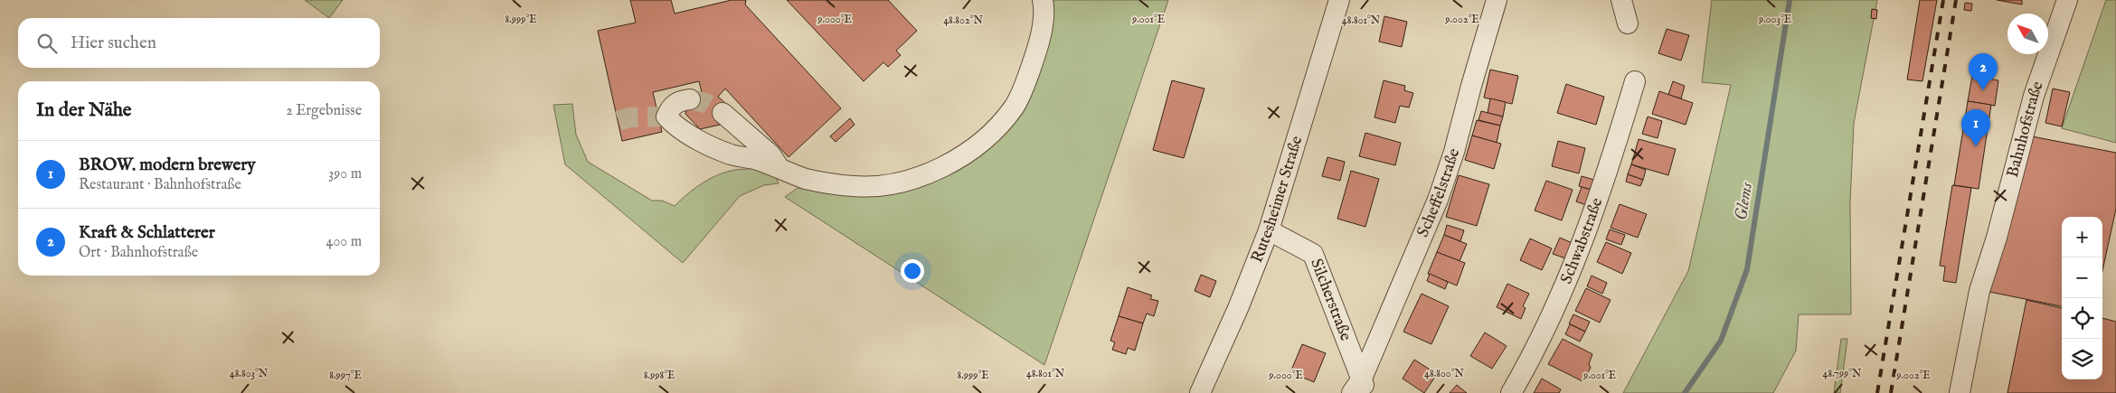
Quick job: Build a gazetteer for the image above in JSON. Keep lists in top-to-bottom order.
{
  "streets": {
    "street": [
      "Bahnhofstraße",
      "Scheffelstraße",
      "Rutesheimer Straße",
      "Schwabstraße",
      "Silcherstraße"
    ]
  },
  "crossings": [
    ["Scheffelstraße", "Silcherstraße"],
    ["Rutesheimer Straße", "Silcherstraße"]
  ],
  "water": ["Glems"],
  "north": "top left",
  "page": {
    "search": "Hier suchen",
    "pins": ["2", "1"],
    "heading": ["In der Nähe", "2 Ergebnisse"],
    "list": [
      {
        "mark": "1",
        "name": "BROW. modern brewery",
        "note": "Restaurant · Bahnhofstraße",
        "value": "390 m"
      },
      {
        "mark": "2",
        "name": "Kraft & Schlatterer",
        "note": "Ort · Bahnhofstraße",
        "value": "400 m"
      }
    ],
    "map_buttons": ["+", "−"]
  },
  "coordinates": [
    "8.999°E",
    "9.001°E",
    "9.000°E",
    "9.002°E",
    "9.003°E",
    "48.802°N",
    "48.801°N",
    "48.803°N",
    "48.800°N",
    "48.799°N",
    "8.997°E",
    "8.998°E"
  ]
}
